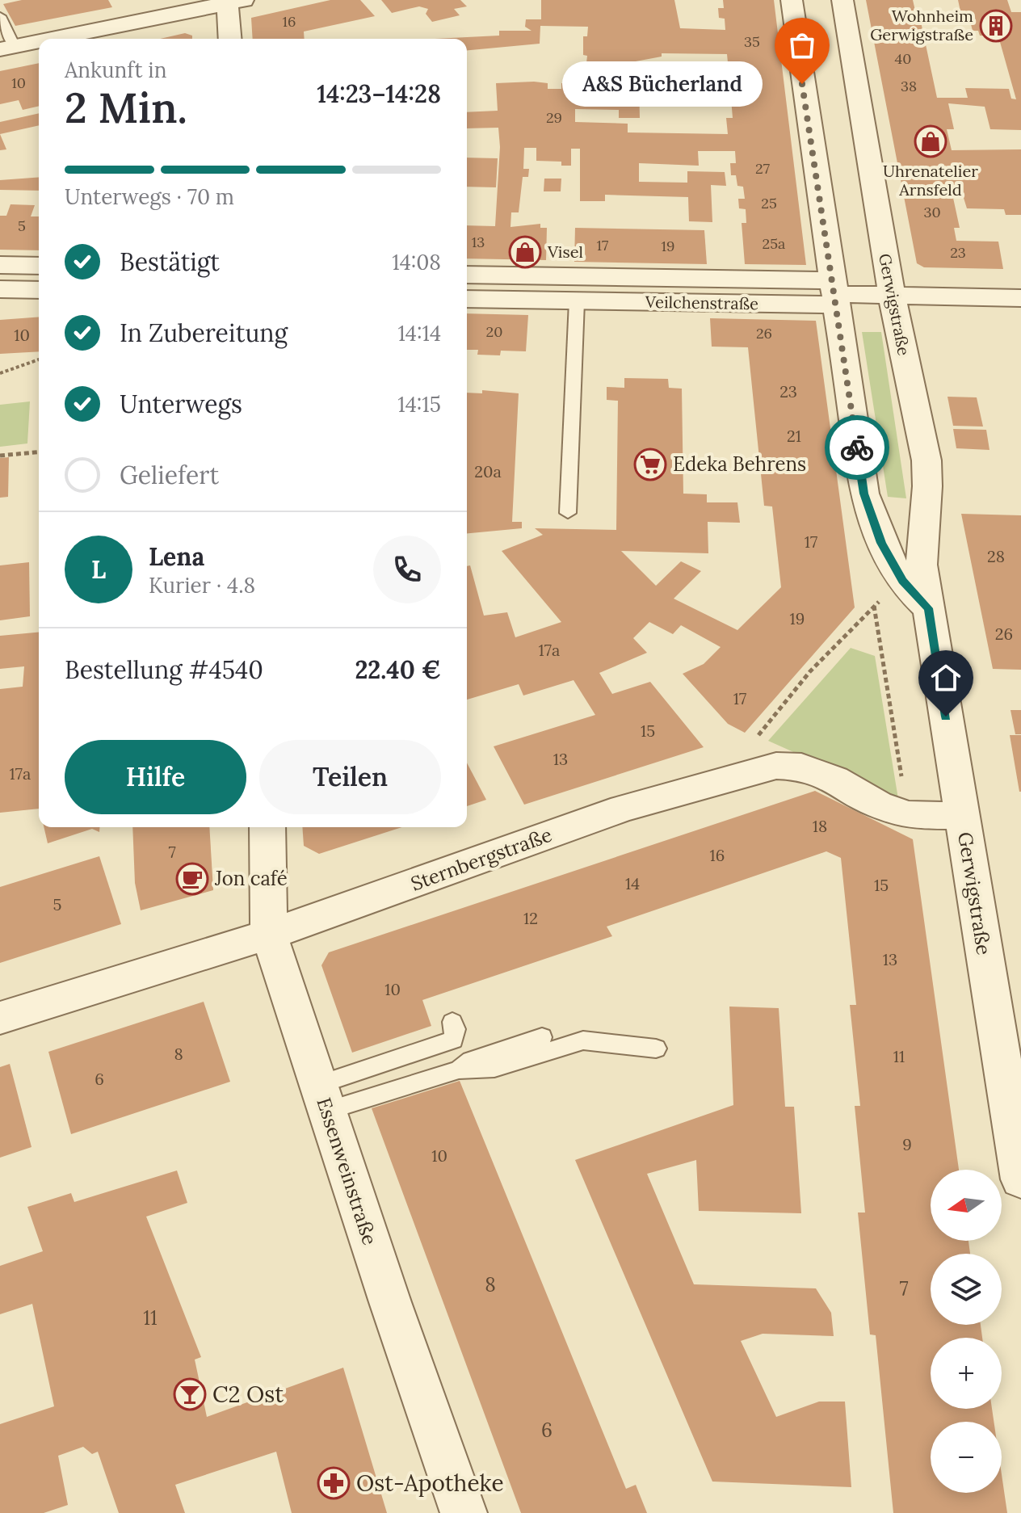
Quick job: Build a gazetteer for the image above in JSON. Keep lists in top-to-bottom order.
{
  "streets": {
    "street": [
      "Veilchenstraße",
      "Gerwigstraße",
      "Sternbergstraße",
      "Essenweinstraße"
    ]
  },
  "crossings": [
    ["Veilchenstraße", "Gerwigstraße"],
    ["Gerwigstraße", "Sternbergstraße"],
    ["Sternbergstraße", "Essenweinstraße"]
  ],
  "places": {
    "building": ["Wohnheim Gerwigstraße"],
    "other": ["A&S Bücherland"],
    "shop": ["Uhrenatelier Arnsfeld", "Visel"],
    "supermarket": ["Edeka Behrens"],
    "cafe": ["Jon café"],
    "bar": ["C2 Ost"],
    "pharmacy": ["Ost-Apotheke"]
  },
  "house_numbers": [
    "16",
    "35",
    "40",
    "10",
    "38",
    "29",
    "27",
    "25",
    "30",
    "5",
    "13",
    "25a",
    "17",
    "19",
    "23",
    "20",
    "26",
    "10",
    "23",
    "21",
    "20a",
    "17",
    "28",
    "19",
    "26",
    "17a",
    "17",
    "15",
    "13",
    "17a",
    "18",
    "7",
    "16",
    "14",
    "15",
    "5",
    "12",
    "13",
    "10",
    "8",
    "11",
    "6",
    "9",
    "10",
    "8",
    "7",
    "11",
    "6"
  ],
  "north": "left",
  "page": {
    "heading": ["2 Min.", "Ankunft in", "14:23–14:28"],
    "panel": [
      "Lena",
      "Kurier · 4.8",
      "Bestellung #4540",
      "22.40 €"
    ],
    "bubble": "A&S Bücherland",
    "bar": "Unterwegs · 70 m",
    "list": [
      ["Bestätigt", "14:08"],
      ["In Zubereitung", "14:14"],
      ["Unterwegs", "14:15"],
      "Geliefert"
    ],
    "round": "L",
    "buttons": ["Hilfe", "Teilen"],
    "map_buttons": ["+", "−"]
  }
}
